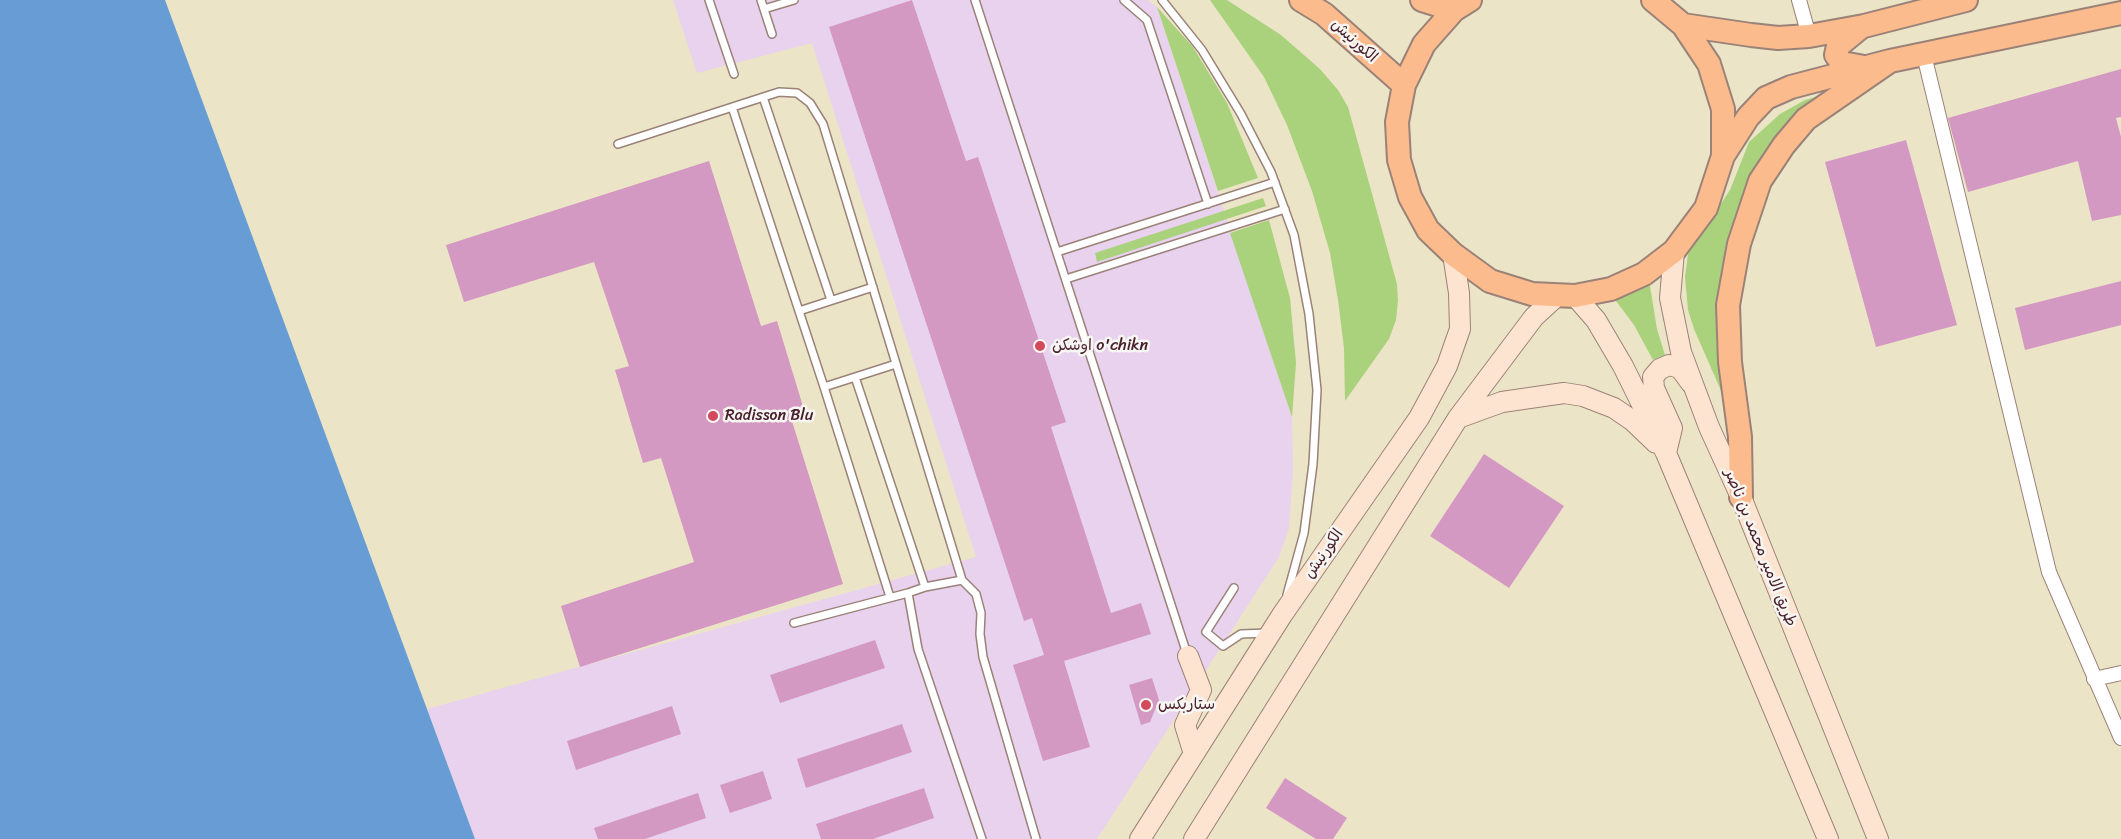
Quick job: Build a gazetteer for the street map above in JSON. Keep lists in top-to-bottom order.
{
  "streets": {
    "main road": ["الكورنيش", "طريق الامير محمد بن ناصر"]
  },
  "places": ["اوشكن o'chikn", "Radisson Blu", "ستاربكس"]
}
